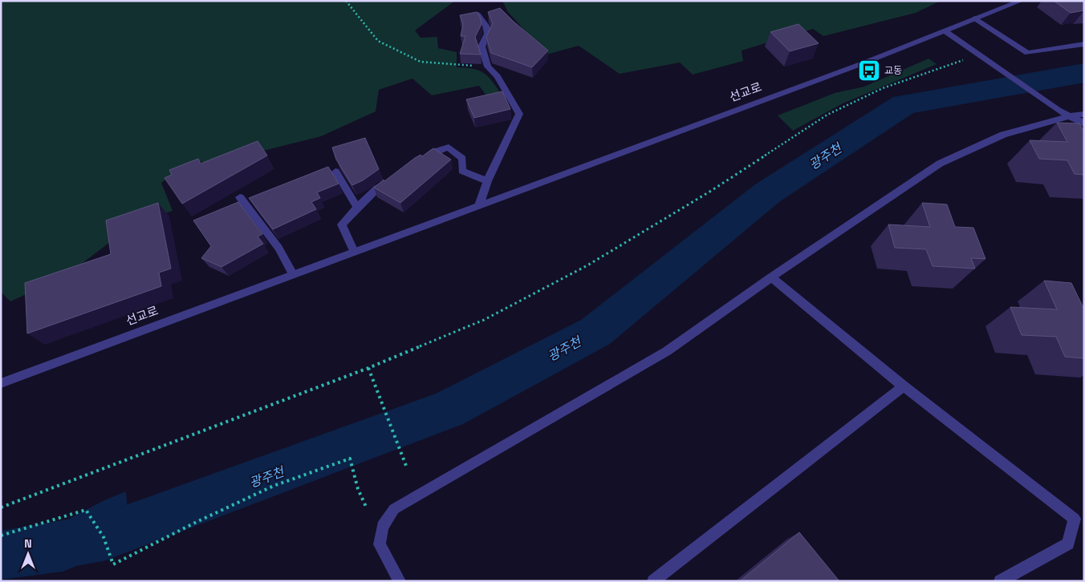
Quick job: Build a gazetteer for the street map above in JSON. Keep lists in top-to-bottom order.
{
  "streets": {
    "street": ["선교로"]
  },
  "water": ["광주천"],
  "places": {
    "bus stop": ["교동"]
  },
  "north": "top"
}
